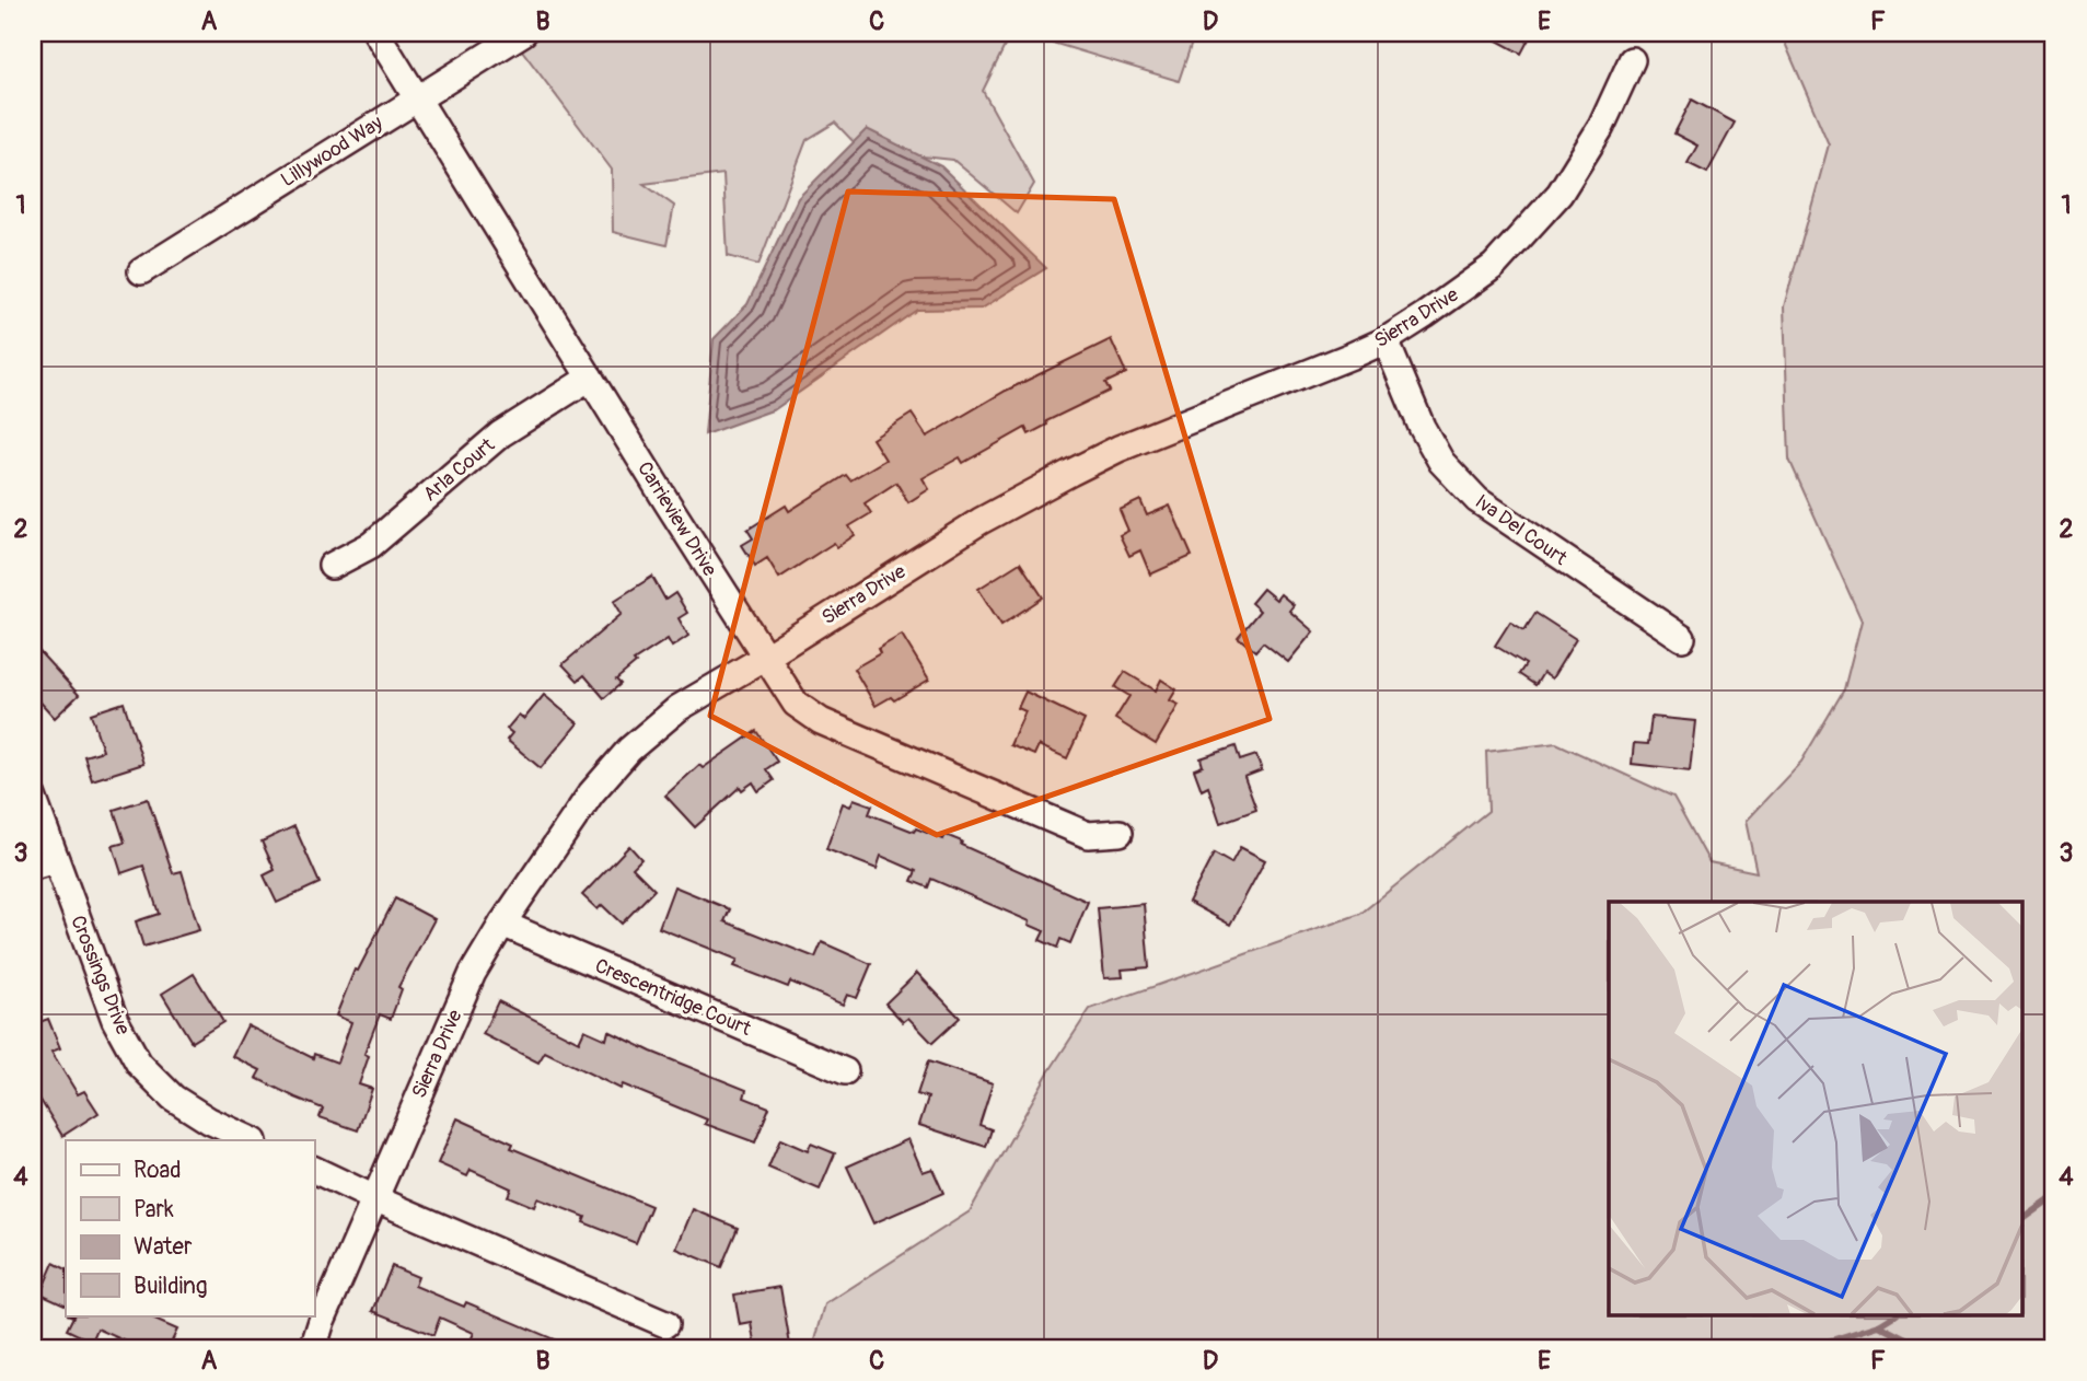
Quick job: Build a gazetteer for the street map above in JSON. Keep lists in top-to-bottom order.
{
  "streets": {
    "street": [
      "Lillywood Way",
      "Sierra Drive",
      "Arla Court",
      "Carrieview Drive",
      "Iva Del Court",
      "Crossings Drive",
      "Crescentridge Court"
    ]
  },
  "crossings": [
    ["Lillywood Way", "Carrieview Drive"],
    ["Sierra Drive", "Carrieview Drive"],
    ["Sierra Drive", "Iva Del Court"],
    ["Sierra Drive", "Crescentridge Court"],
    ["Arla Court", "Carrieview Drive"]
  ],
  "legend": [
    "Road",
    "Park",
    "Water",
    "Building"
  ],
  "grid": {
    "columns": [
      "A",
      "B",
      "C",
      "D",
      "E",
      "F"
    ],
    "rows": [
      "1",
      "2",
      "3",
      "4"
    ]
  }
}
